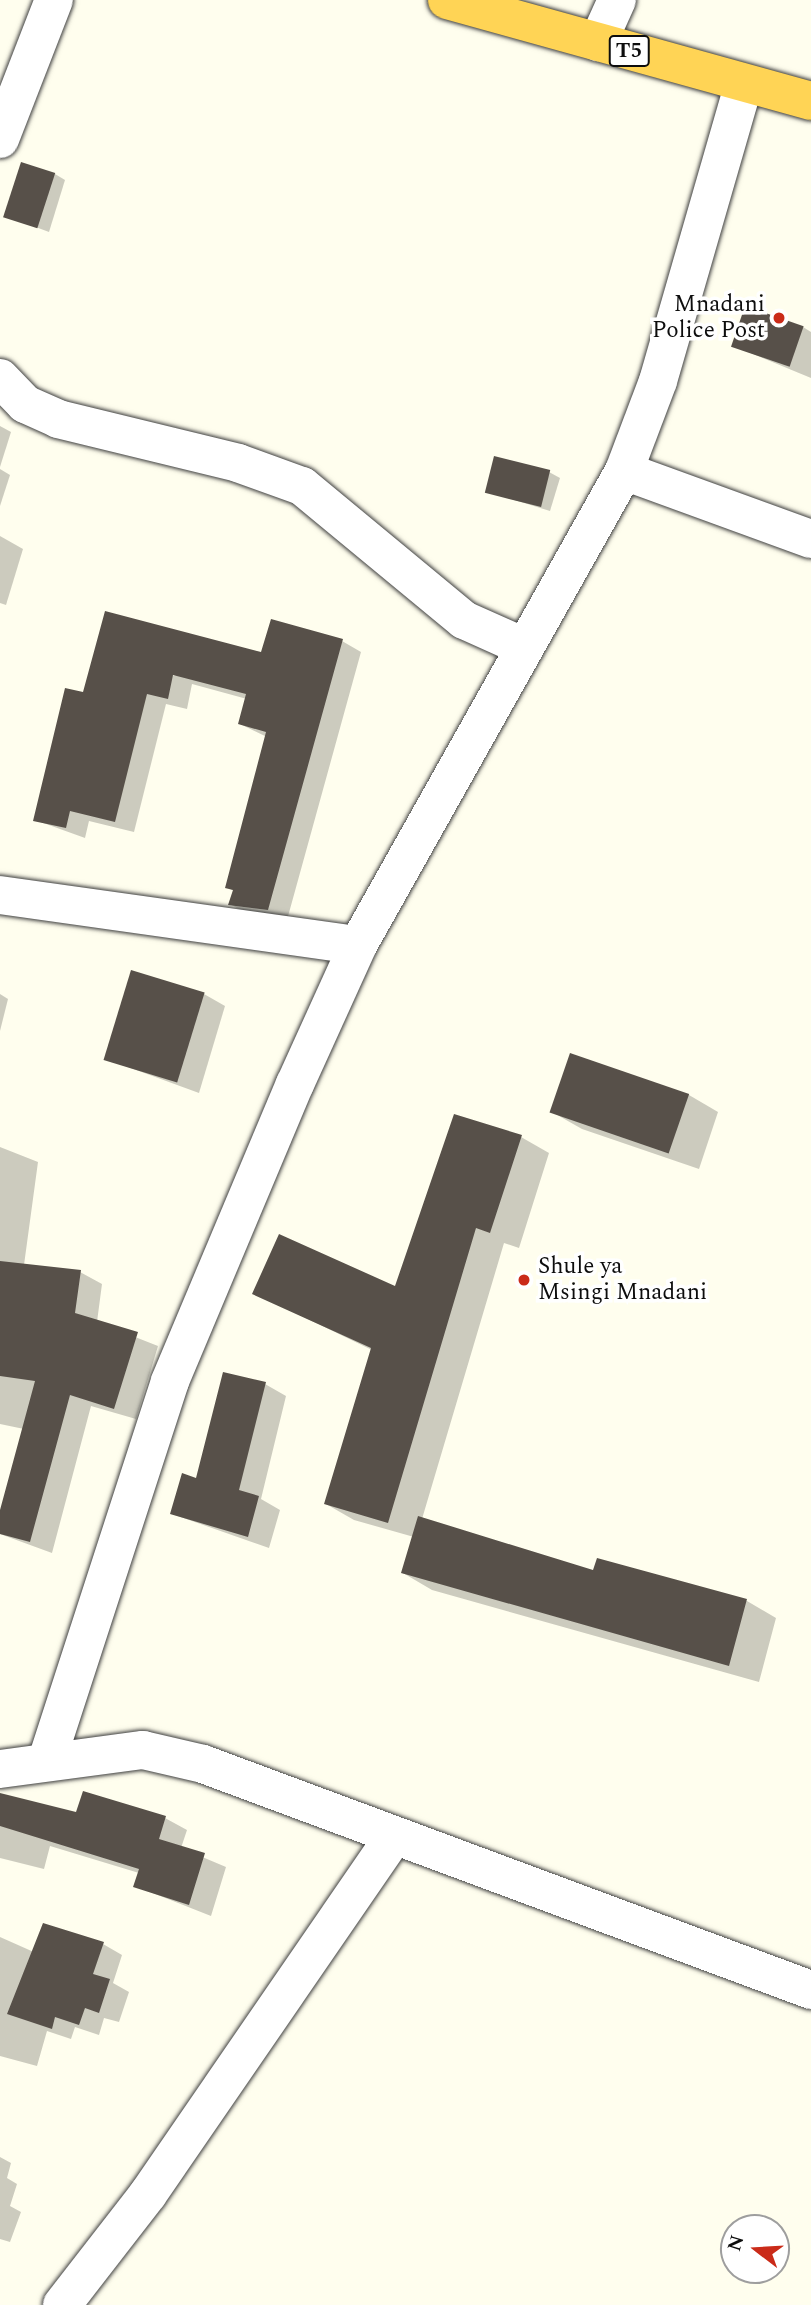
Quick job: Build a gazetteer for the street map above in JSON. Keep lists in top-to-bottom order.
{
  "streets": {
    "highway": ["T5"]
  },
  "places": ["Mnadani Police Post", "Shule ya Msingi Mnadani"],
  "north": "left"
}
